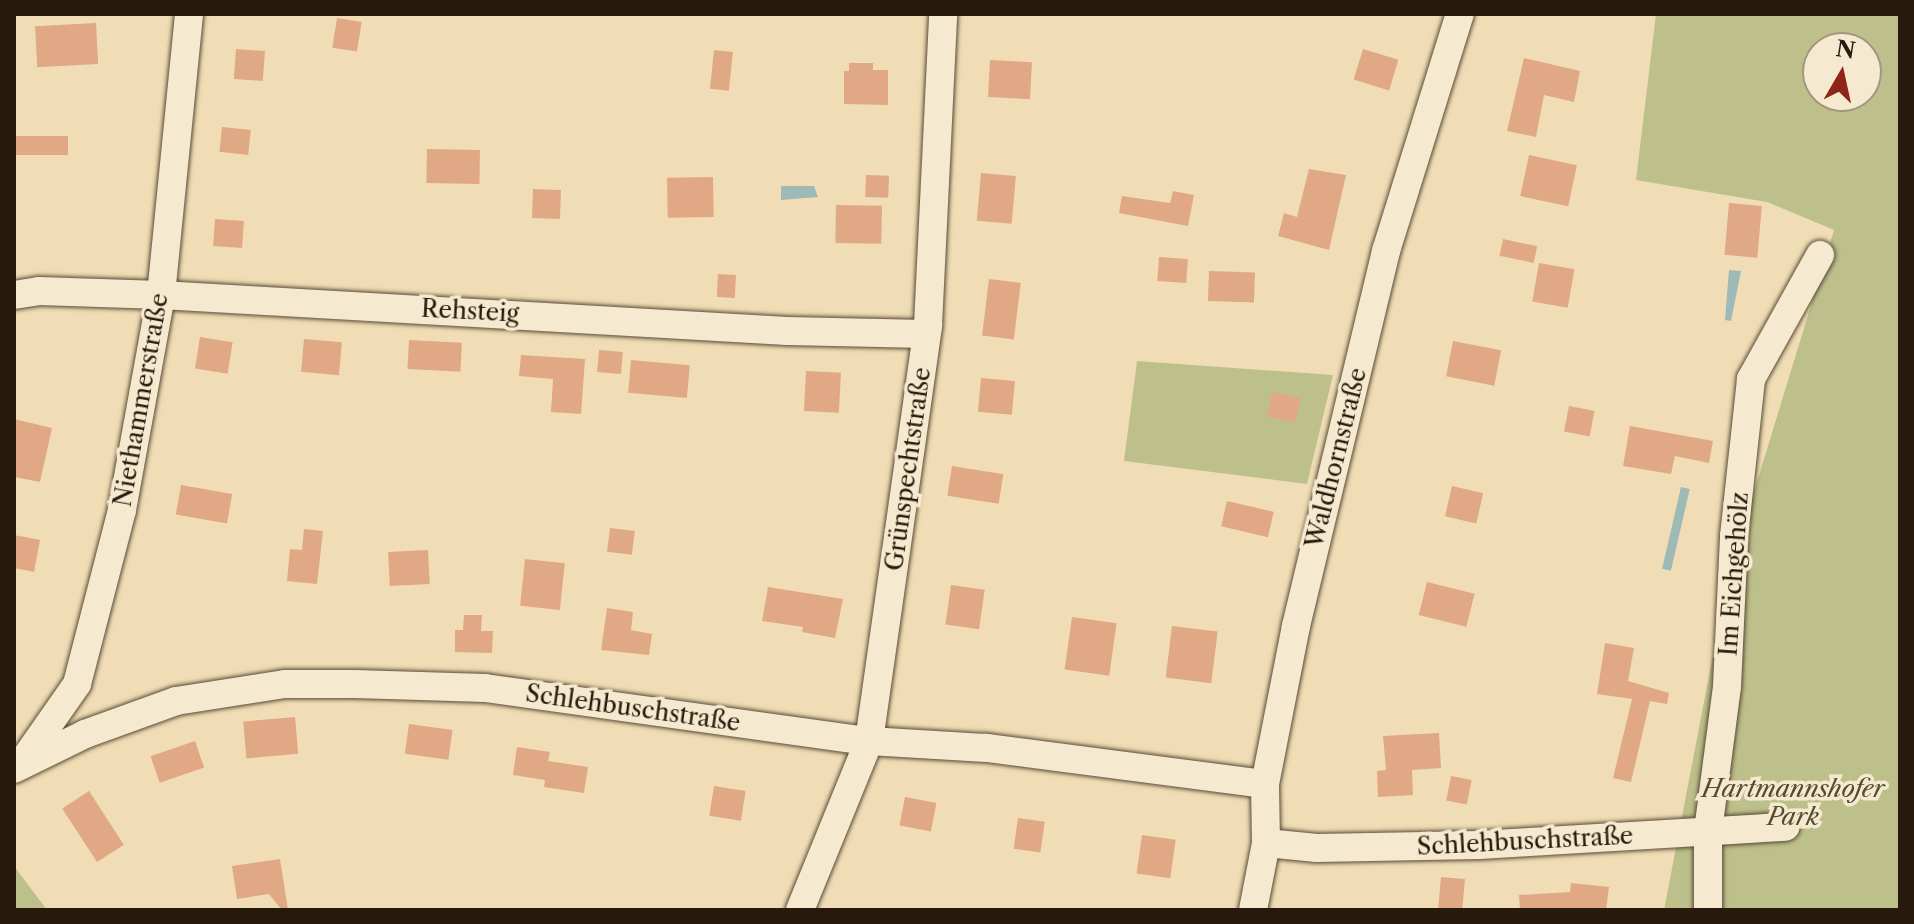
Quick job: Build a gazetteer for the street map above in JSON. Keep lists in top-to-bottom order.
{
  "streets": {
    "street": [
      "Rehsteig",
      "Niethammerstraße",
      "Waldhornstraße",
      "Grünspechtstraße",
      "Im Eichgehölz",
      "Schlehbuschstraße"
    ]
  },
  "crossings": [
    ["Rehsteig", "Niethammerstraße"],
    ["Rehsteig", "Grünspechtstraße"],
    ["Niethammerstraße", "Schlehbuschstraße"],
    ["Waldhornstraße", "Schlehbuschstraße"],
    ["Grünspechtstraße", "Schlehbuschstraße"],
    ["Im Eichgehölz", "Schlehbuschstraße"]
  ],
  "parks": ["Hartmannshofer Park"],
  "north": "top"
}
